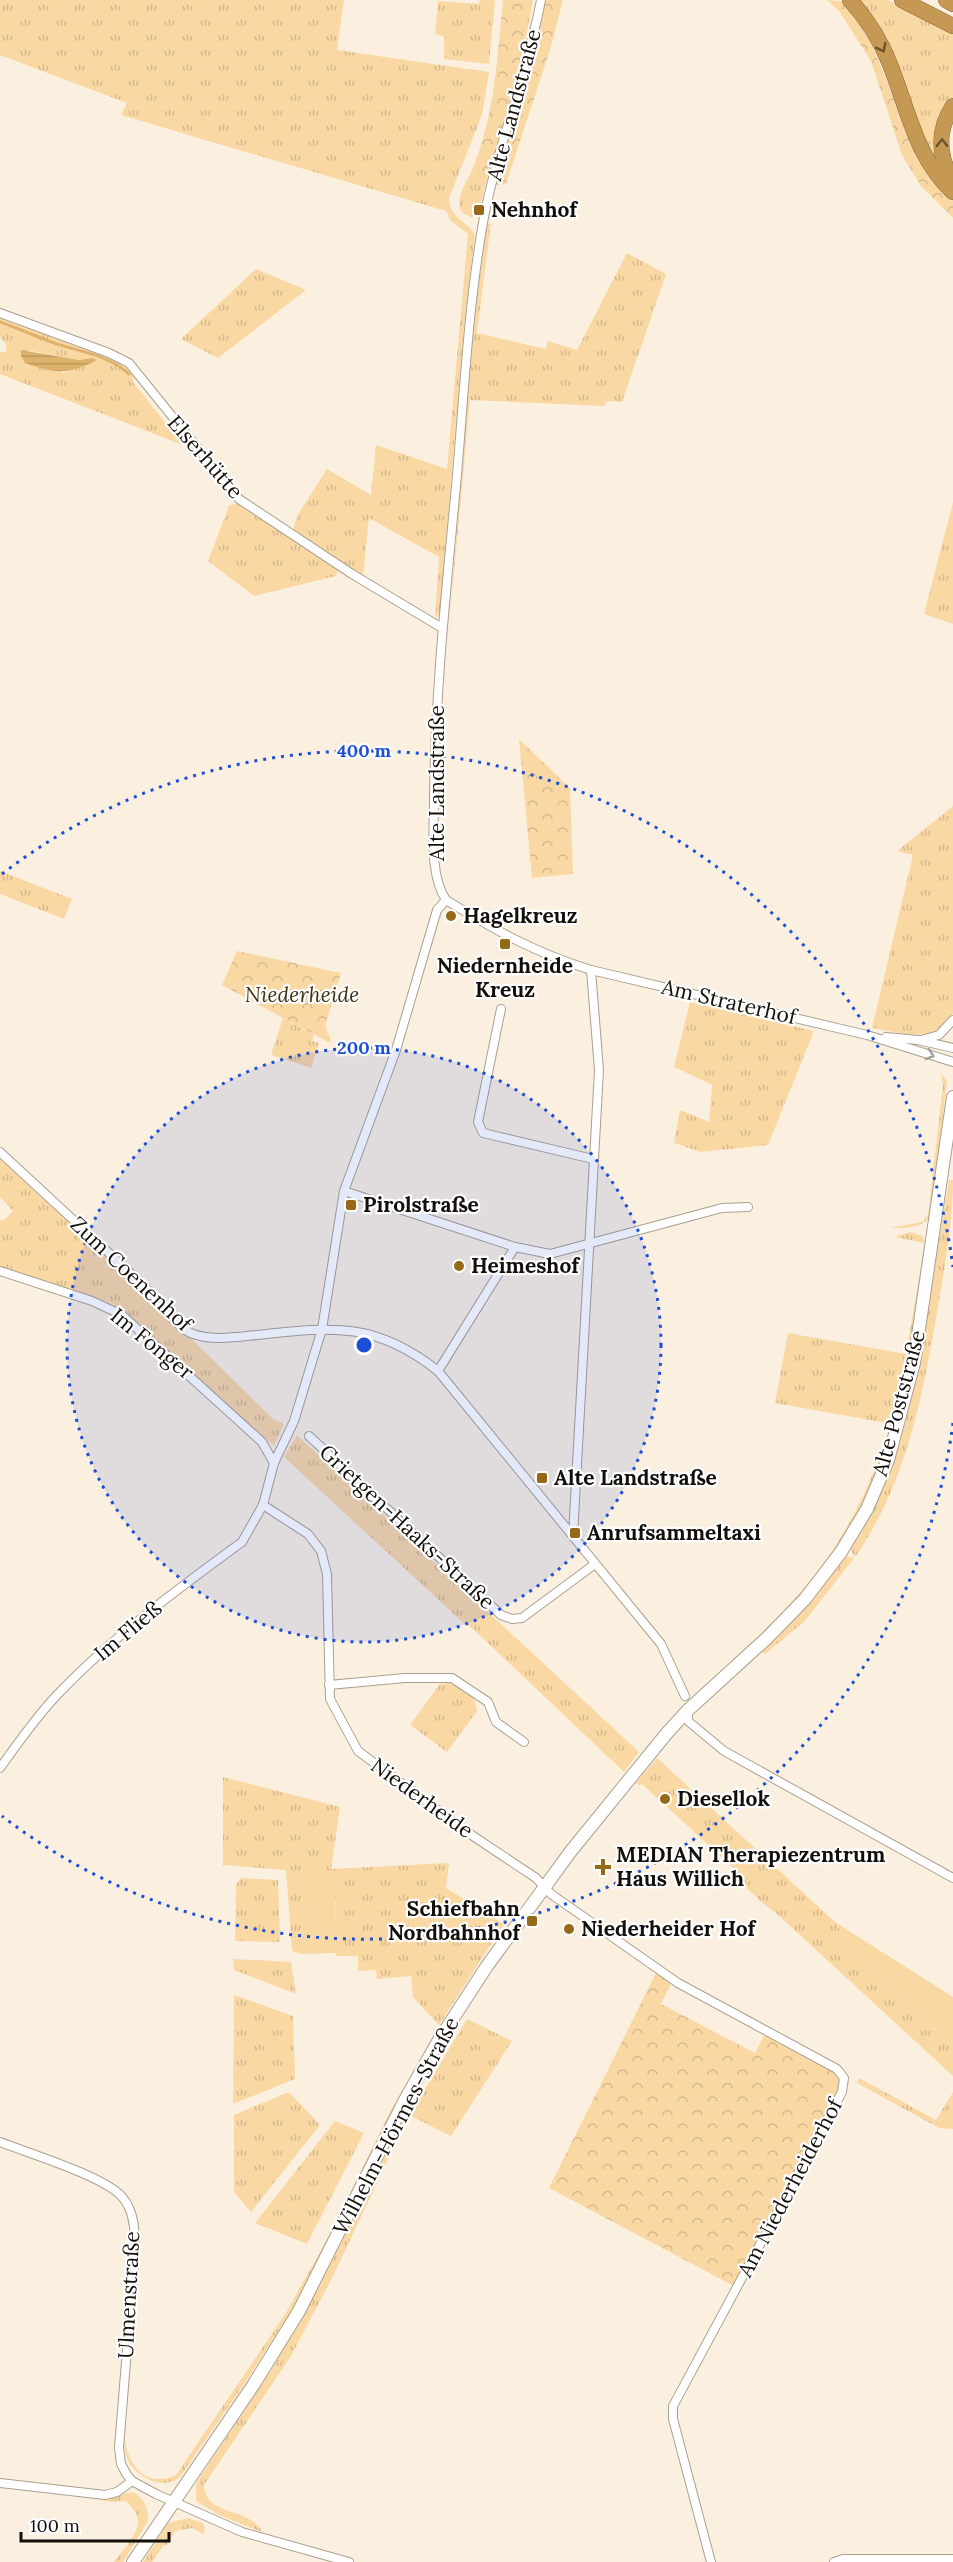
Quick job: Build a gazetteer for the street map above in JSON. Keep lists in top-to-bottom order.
{
  "streets": {
    "street": [
      "Alte Landstraße",
      "Elserhütte",
      "Am Straterhof",
      "Zum Coenenhof",
      "Im Fonger",
      "Alte Poststraße",
      "Grietgen-Haaks-Straße",
      "Im Fließ",
      "Niederheide",
      "Wilhelm-Hörmes-Straße",
      "Am Niederheiderhof",
      "Ulmenstraße"
    ]
  },
  "crossings": [
    ["Alte Landstraße", "Elserhütte"],
    ["Alte Poststraße", "Wilhelm-Hörmes-Straße"],
    ["Im Fließ", "Niederheide"],
    ["Niederheide", "Wilhelm-Hörmes-Straße"],
    ["Niederheide", "Am Niederheiderhof"],
    ["Wilhelm-Hörmes-Straße", "Am Niederheiderhof"]
  ],
  "parks": ["Niederheide"],
  "places": {
    "transit": [
      "Nehnhof",
      "Niedernheide Kreuz",
      "Pirolstraße",
      "Alte Landstraße",
      "Anrufsammeltaxi",
      "Schiefbahn Nordbahnhof"
    ],
    "other": [
      "Hagelkreuz",
      "Heimeshof",
      "Diesellok",
      "Niederheider Hof"
    ],
    "health": ["MEDIAN Therapiezentrum Haus Willich"]
  },
  "scale_bar": "100 m",
  "rings": ["400 m", "200 m"]
}
